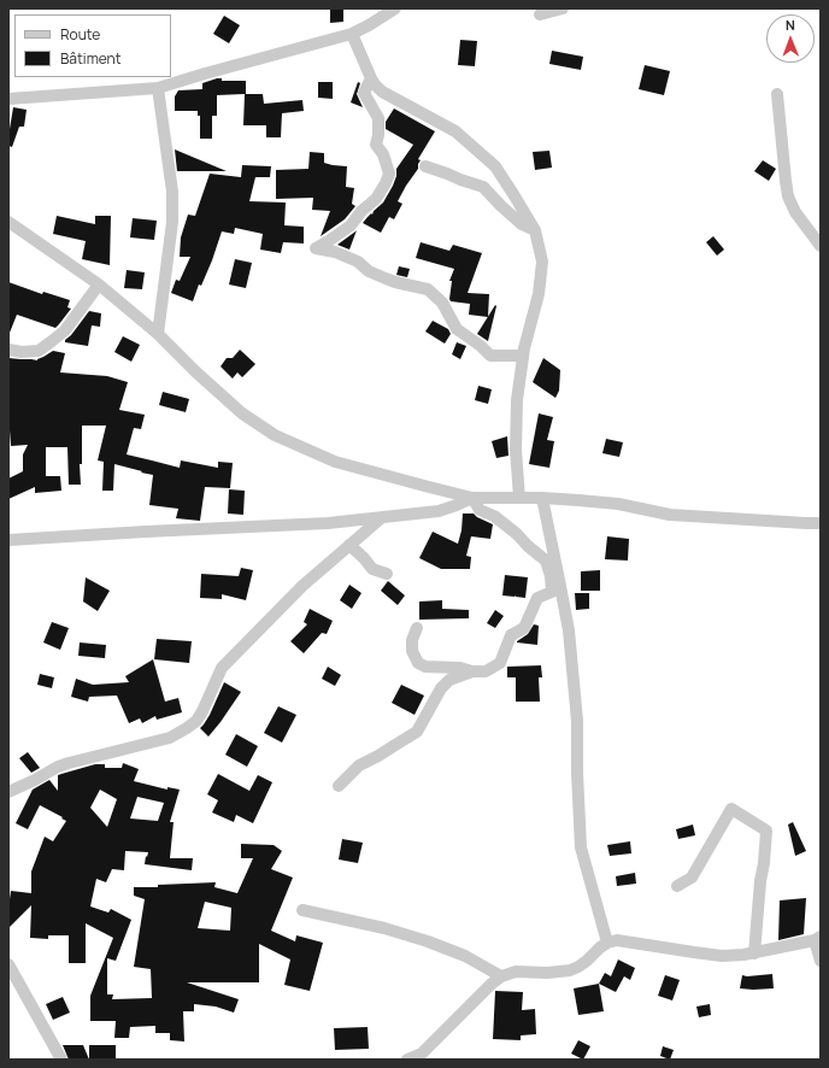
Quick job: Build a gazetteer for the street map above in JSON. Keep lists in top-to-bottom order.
{
  "legend": ["Route", "Bâtiment"],
  "north": "top"
}
